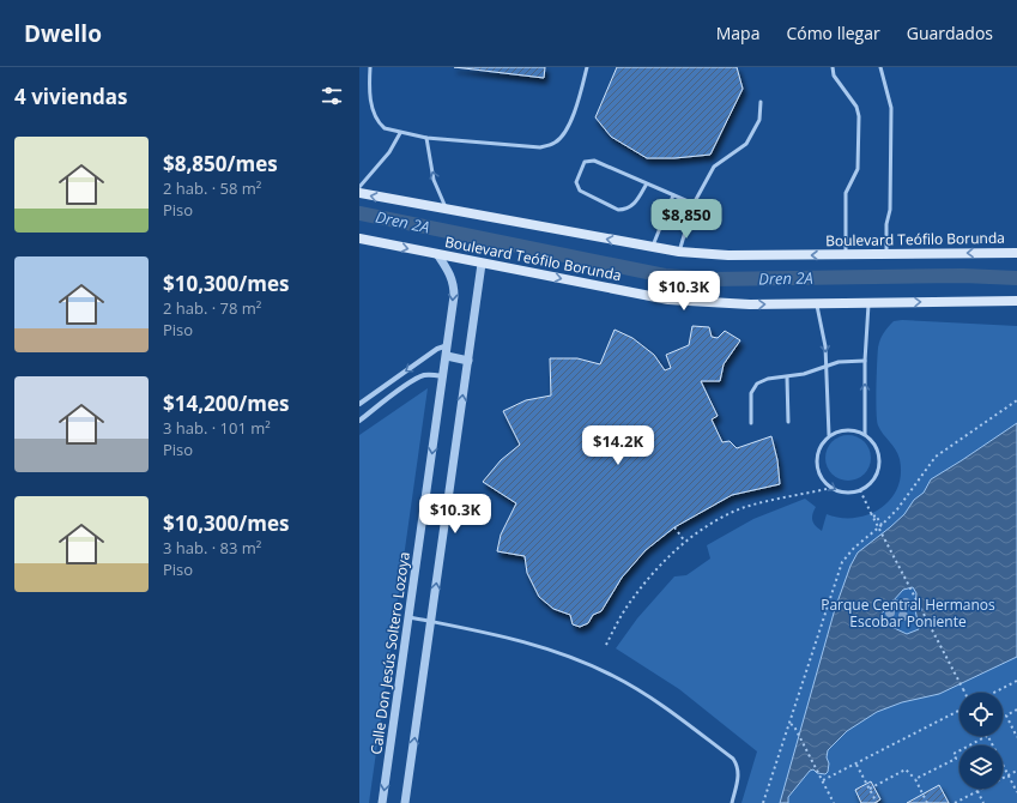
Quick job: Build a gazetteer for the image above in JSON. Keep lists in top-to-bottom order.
{
  "streets": {
    "main road": ["Boulevard Teófilo Borunda"],
    "street": ["Calle Don Jesús Soltero Lozoya"]
  },
  "crossings": [
    ["Boulevard Teófilo Borunda", "Calle Don Jesús Soltero Lozoya"]
  ],
  "water": ["Dren 2A"],
  "parks": ["Parque Central Hermanos Escobar Poniente"],
  "page": {
    "header": "Dwello",
    "nav": ["Mapa", "Cómo llegar", "Guardados"],
    "heading": "4 viviendas",
    "list": [
      {
        "name": "$8,850/mes",
        "note": "2 hab. · 58 m² · Piso"
      },
      {
        "name": "$10,300/mes",
        "note": "2 hab. · 78 m² · Piso"
      },
      {
        "name": "$14,200/mes",
        "note": "3 hab. · 101 m² · Piso"
      },
      {
        "name": "$10,300/mes",
        "note": "3 hab. · 83 m² · Piso"
      }
    ],
    "price": [
      "$8,850",
      "$10.3K",
      "$14.2K",
      "$10.3K"
    ]
  }
}
